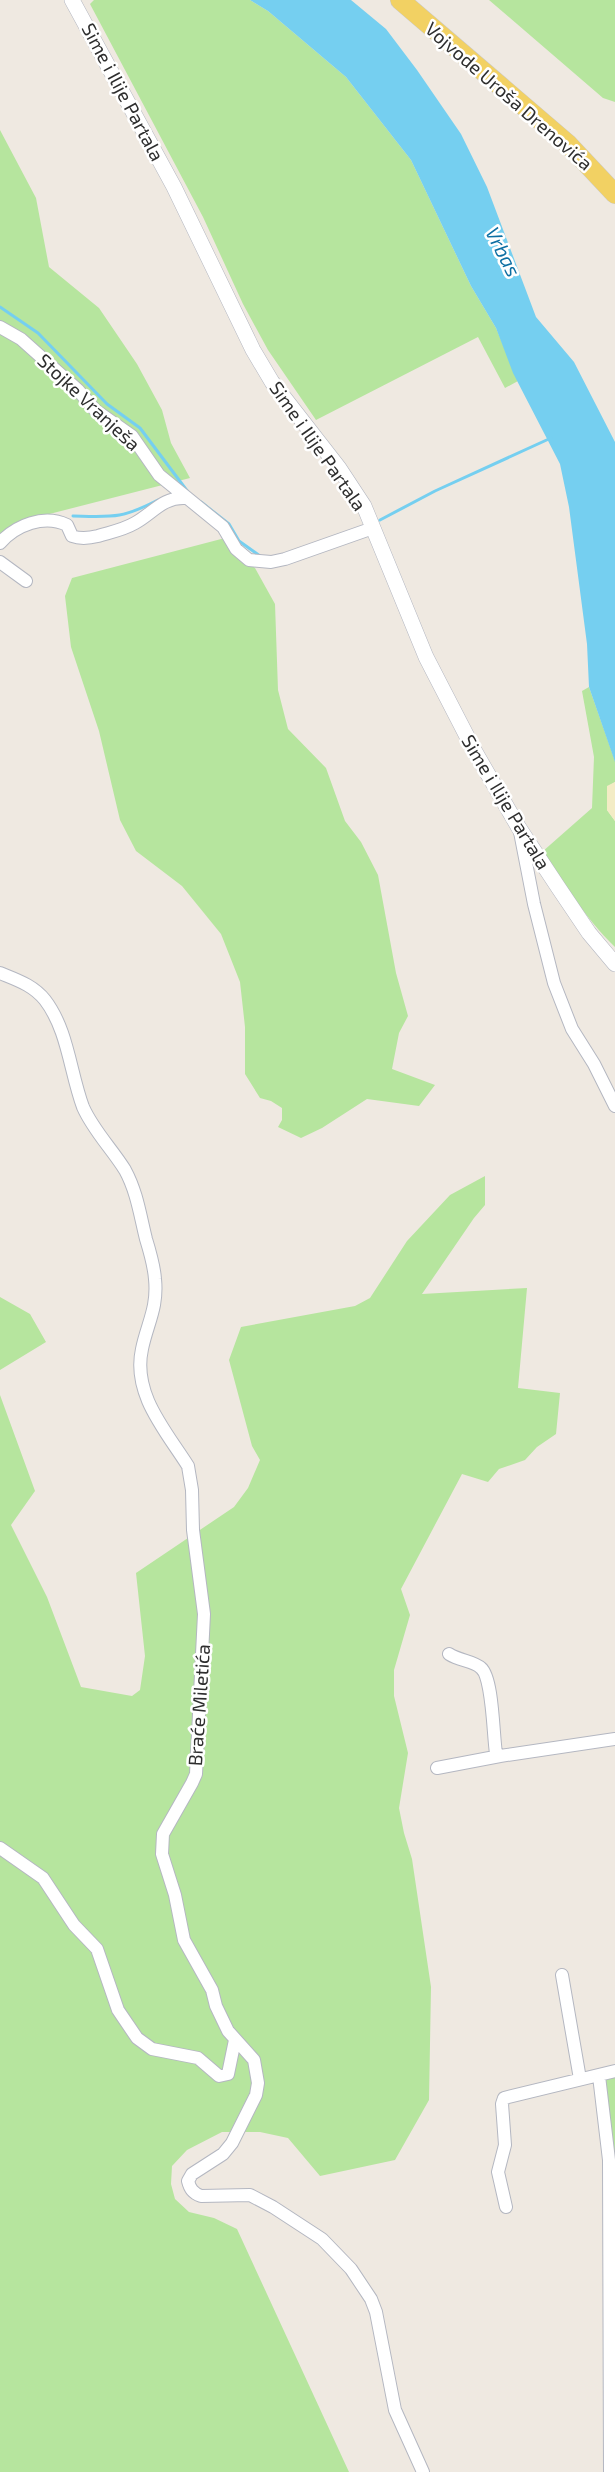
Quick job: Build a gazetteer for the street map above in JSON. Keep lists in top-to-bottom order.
{
  "streets": {
    "main road": ["Vojvode Uroša Drenovića"],
    "street": ["Sime i Ilije Partala", "Stojke Vranješa", "Braće Miletića"]
  },
  "crossings": [
    ["Sime i Ilije Partala", "Stojke Vranješa"]
  ],
  "water": ["Vrbas"]
}
